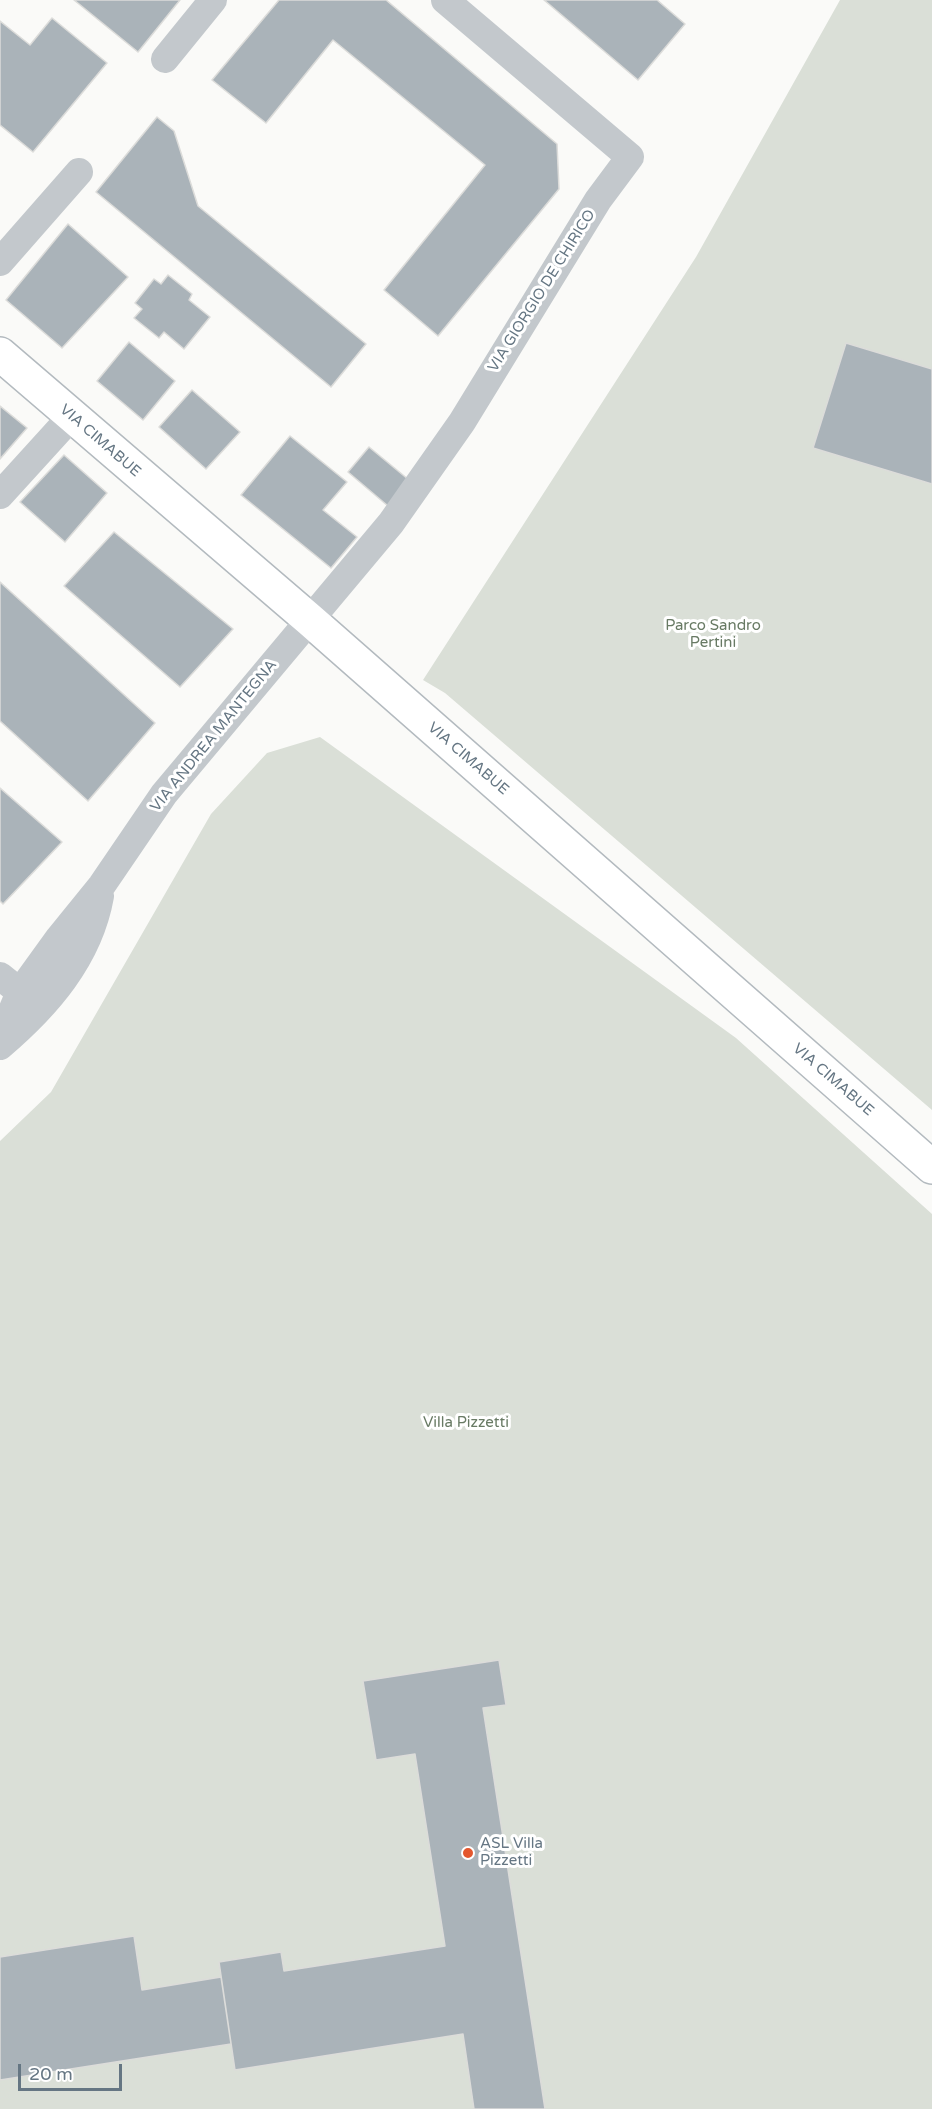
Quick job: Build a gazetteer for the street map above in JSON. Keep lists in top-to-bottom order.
{
  "streets": {
    "main road": ["VIA CIMABUE"],
    "street": ["VIA GIORGIO DE CHIRICO", "VIA ANDREA MANTEGNA"]
  },
  "crossings": [
    ["VIA GIORGIO DE CHIRICO", "VIA CIMABUE"],
    ["VIA GIORGIO DE CHIRICO", "VIA ANDREA MANTEGNA"],
    ["VIA CIMABUE", "VIA ANDREA MANTEGNA"]
  ],
  "parks": ["Parco Sandro Pertini", "Villa Pizzetti"],
  "places": ["ASL Villa Pizzetti"],
  "scale_bar": "20 m"
}
